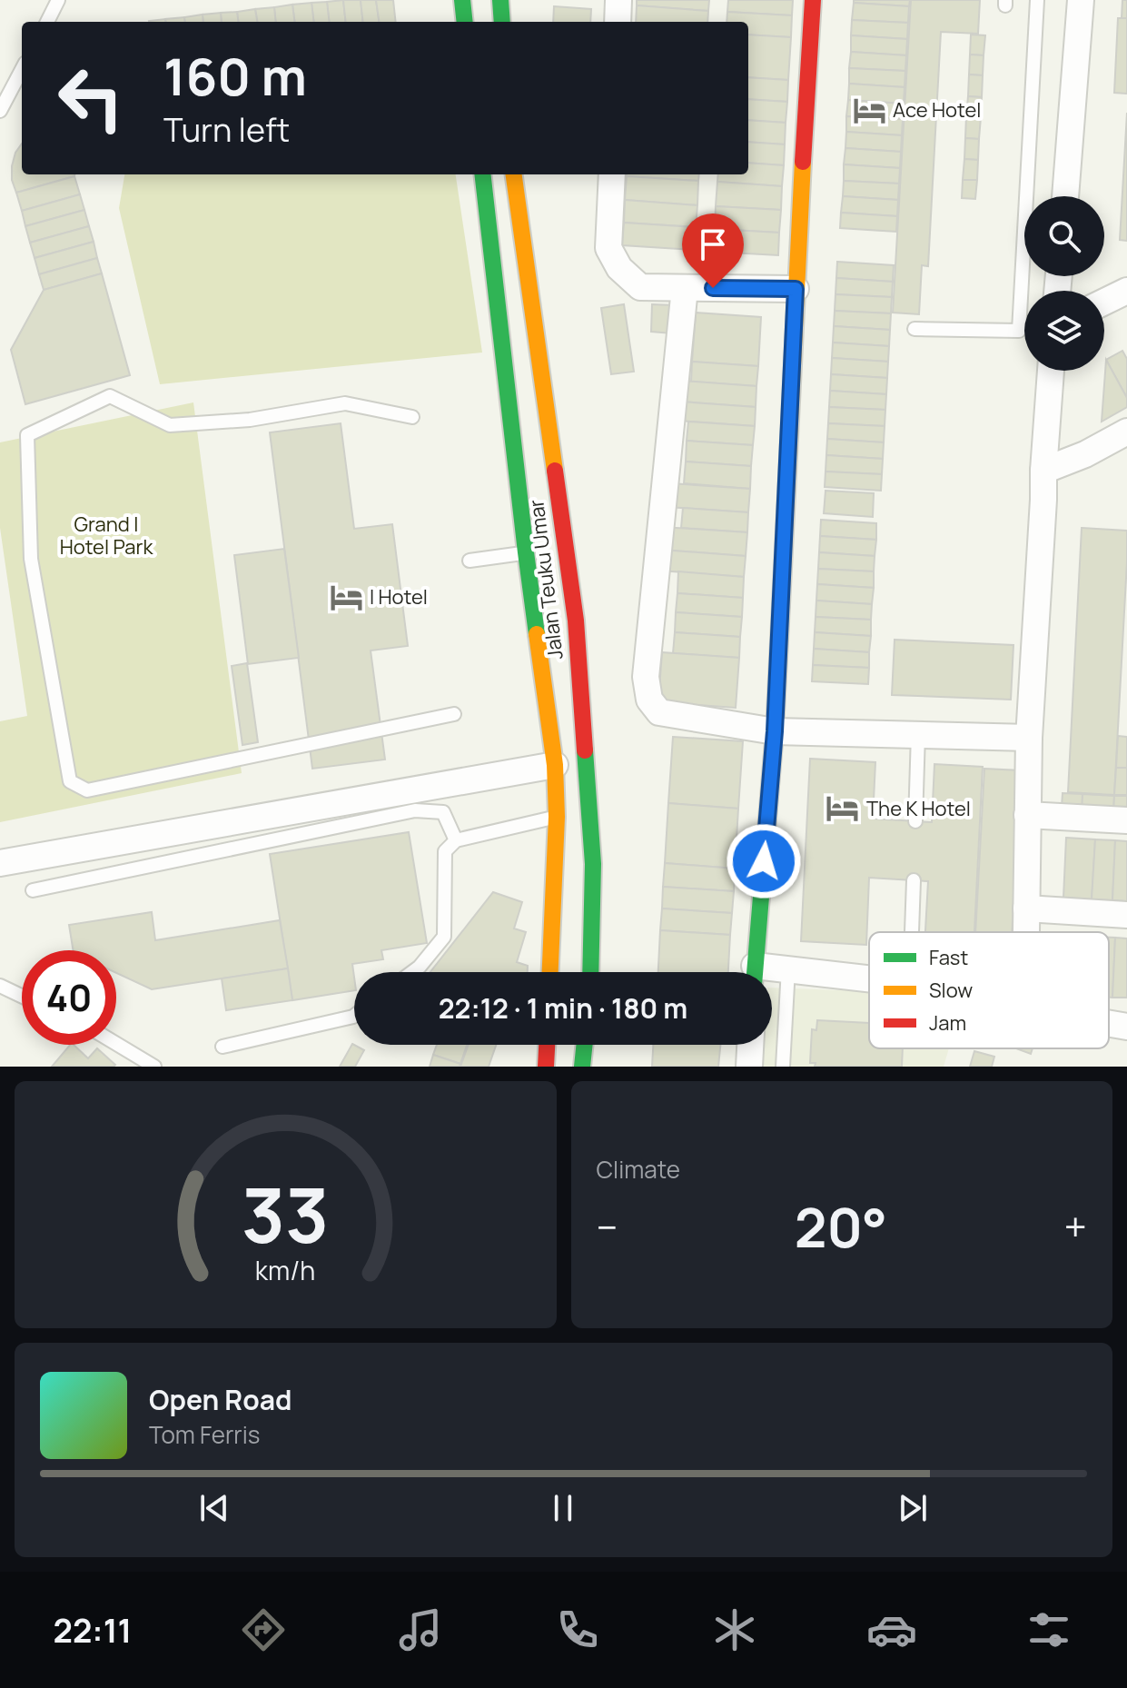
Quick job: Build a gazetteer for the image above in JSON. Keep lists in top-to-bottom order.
{
  "streets": {
    "main road": ["Jalan Teuku Umar"]
  },
  "parks": ["Grand I Hotel Park"],
  "places": {
    "hotel": ["Ace Hotel", "I Hotel", "The K Hotel"]
  },
  "legend": ["Fast", "Slow", "Jam"],
  "page": {
    "turn": ["160 m", "Turn left"],
    "limit": "40",
    "trip": "22:12 · 1 min · 180 m",
    "tile": "Climate",
    "heat": ["−", "20°", "+"],
    "song": ["Open Road", "Tom Ferris"],
    "tabs": "22:11",
    "gauge": ["33", "km/h"]
  }
}
